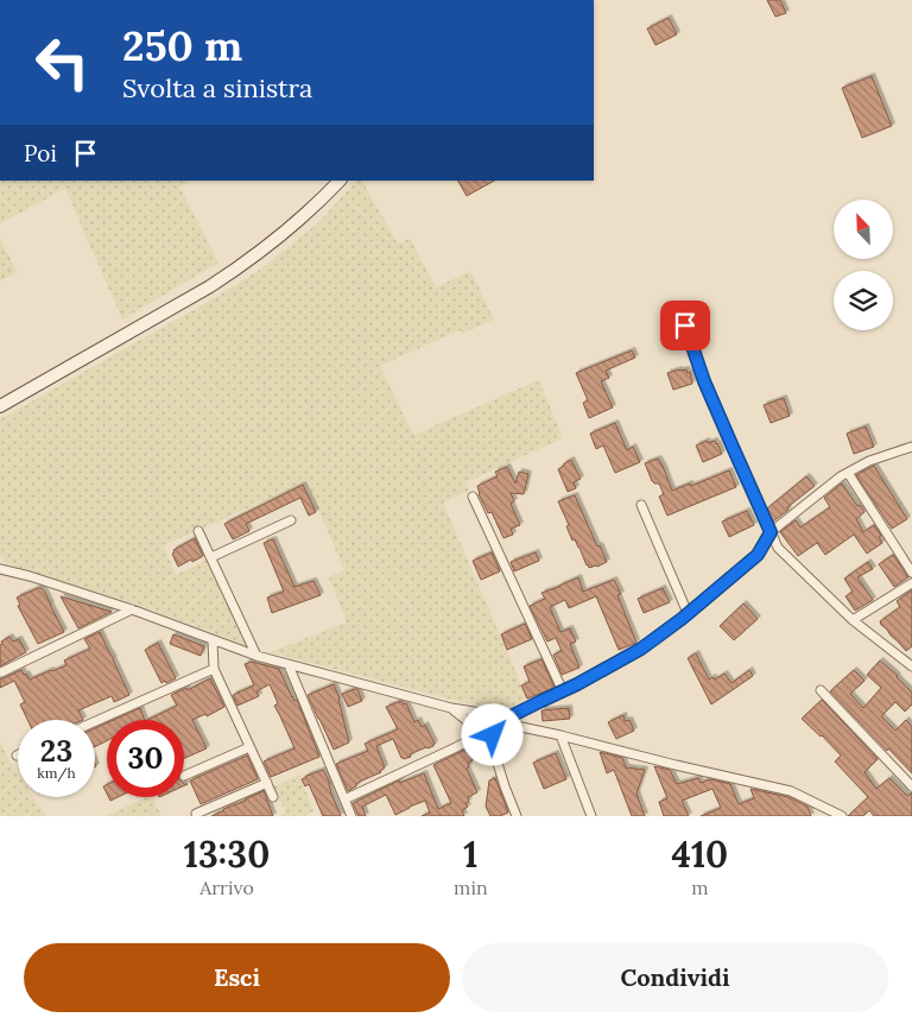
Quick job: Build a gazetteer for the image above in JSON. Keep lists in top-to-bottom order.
{
  "north": "top left",
  "page": {
    "turn": ["250 m", "Svolta a sinistra"],
    "then": "Poi",
    "speed": "23 km/h",
    "limit": "30",
    "eta": [
      "13:30",
      "Arrivo",
      "1",
      "min",
      "410",
      "m"
    ],
    "buttons": ["Esci", "Condividi"]
  }
}
